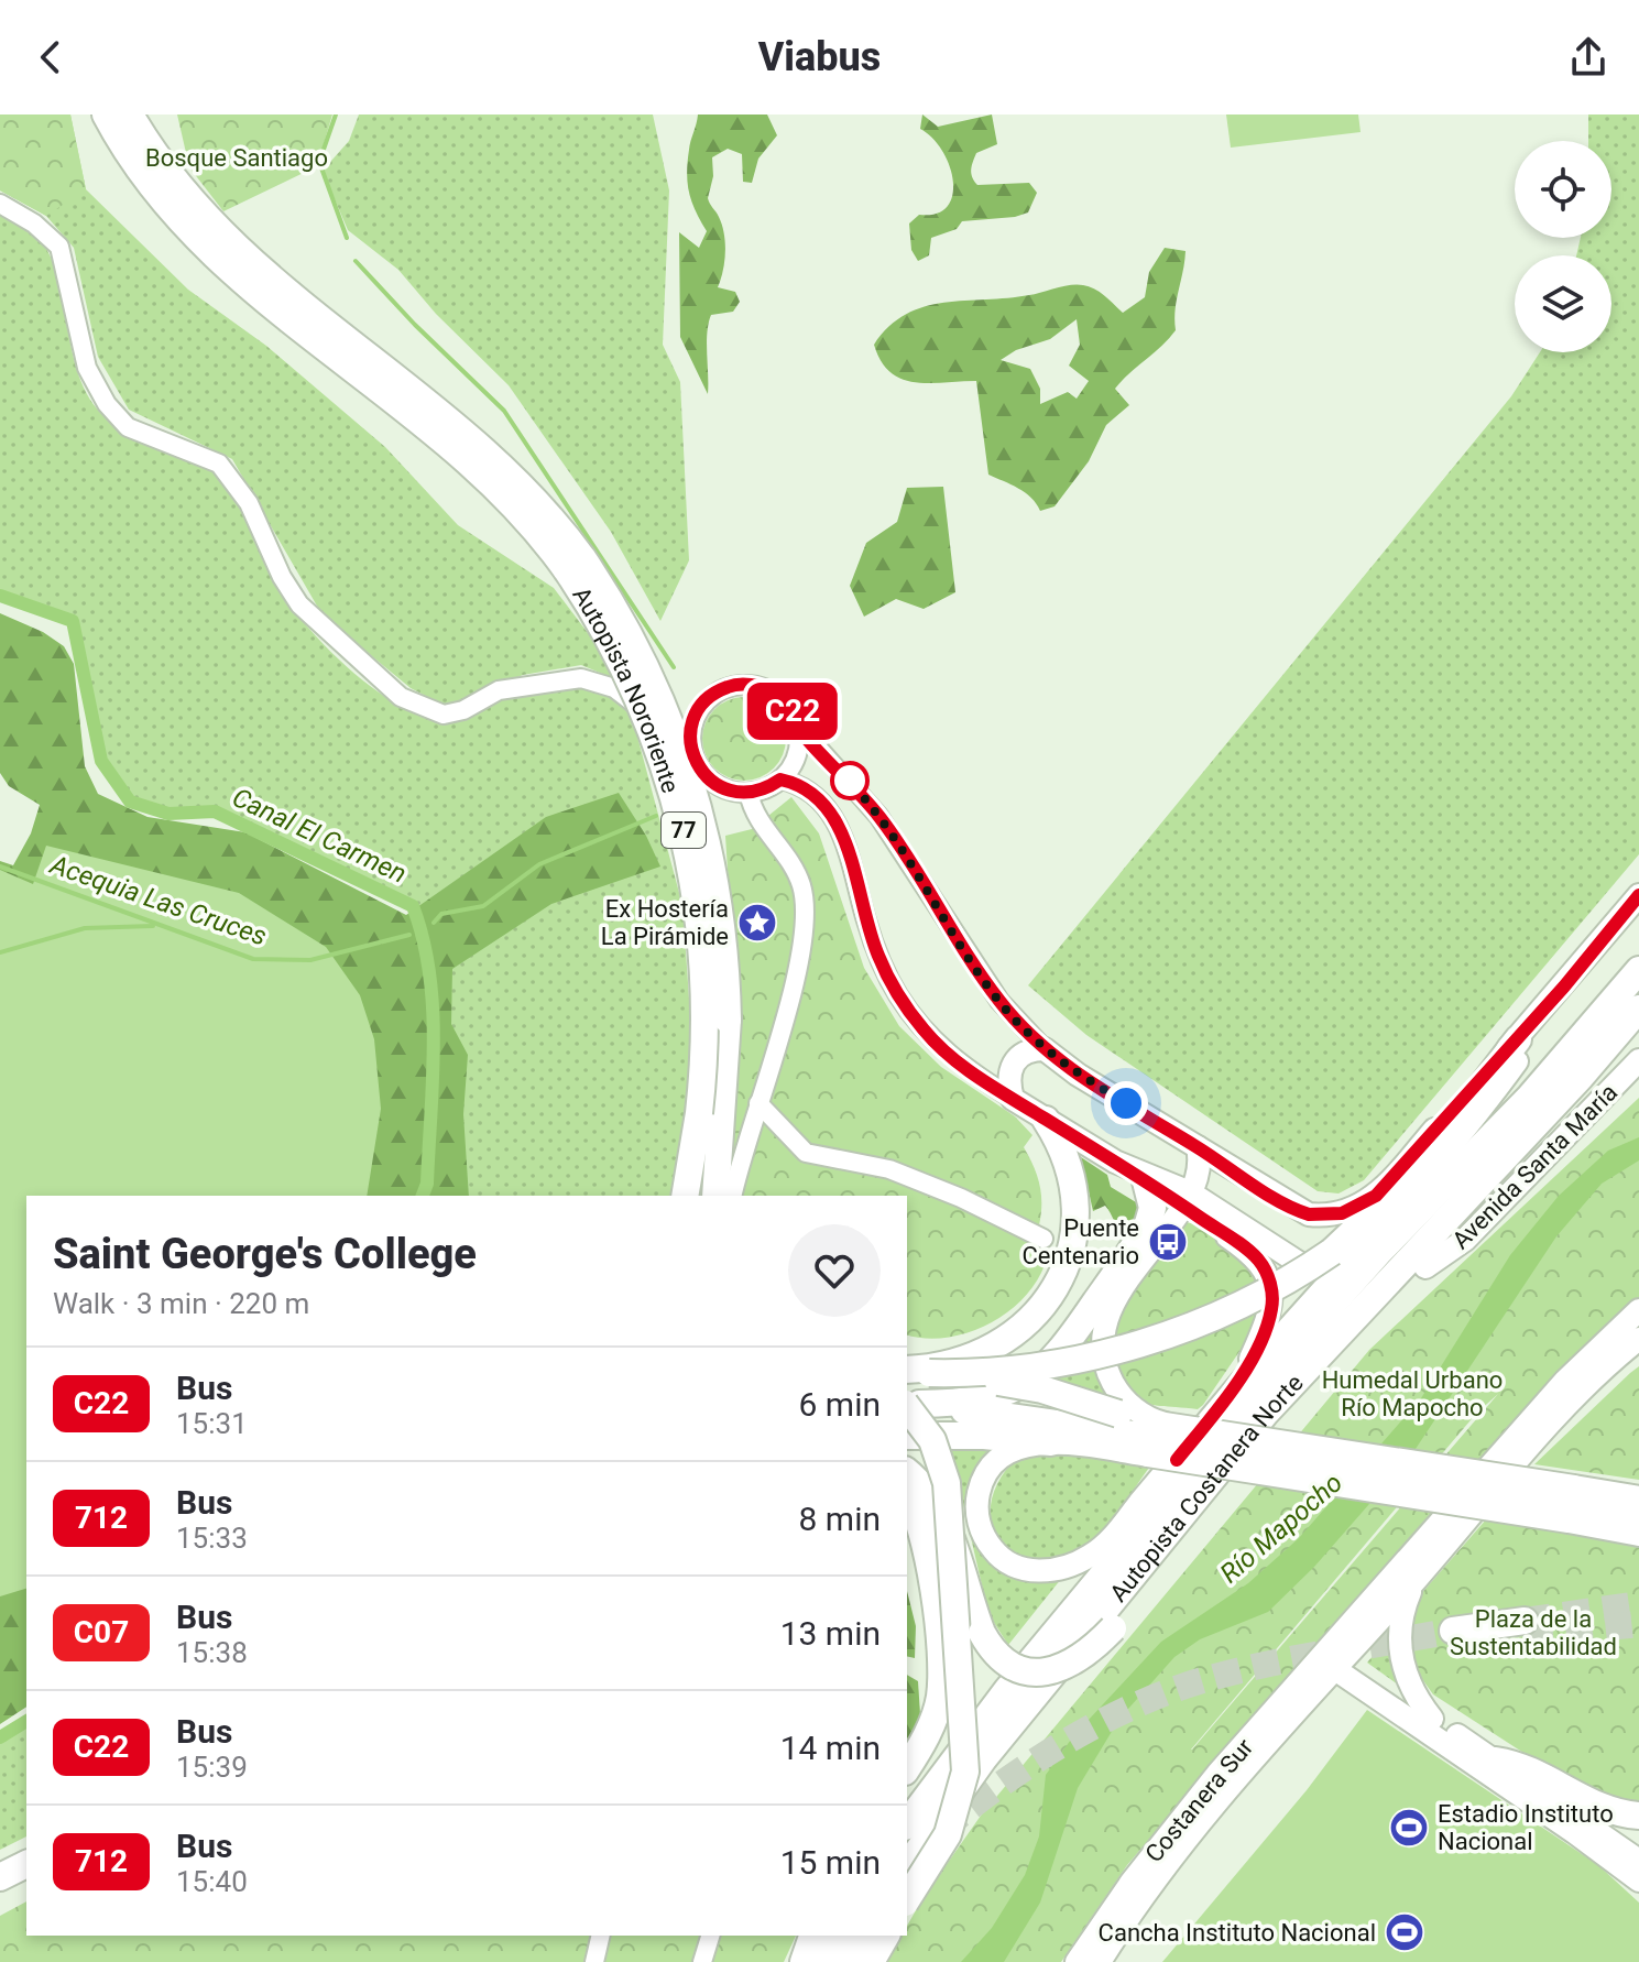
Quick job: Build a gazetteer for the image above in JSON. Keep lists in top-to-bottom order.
{
  "streets": {
    "highway": ["Autopista Nororiente", "77", "Autopista Costanera Norte"],
    "main road": ["Avenida Santa María", "Costanera Sur"]
  },
  "crossings": [
    ["Avenida Santa María", "Autopista Costanera Norte"]
  ],
  "water": ["Canal El Carmen", "Acequia Las Cruces", "Río Mapocho"],
  "parks": ["Bosque Santiago", "Humedal Urbano Río Mapocho", "Plaza de la Sustentabilidad"],
  "places": {
    "place": ["Ex Hostería La Pirámide"],
    "bus stop": ["Puente Centenario"],
    "sports": ["Estadio Instituto Nacional", "Cancha Instituto Nacional"]
  },
  "lines": ["bus line C22"],
  "page": {
    "header": "Viabus",
    "on_map": "C22",
    "heading": ["Saint George's College", "Walk · 3 min · 220 m"],
    "list": [
      {
        "mark": "C22",
        "name": "Bus",
        "note": "15:31",
        "value": "6 min"
      },
      {
        "mark": "712",
        "name": "Bus",
        "note": "15:33",
        "value": "8 min"
      },
      {
        "mark": "C07",
        "name": "Bus",
        "note": "15:38",
        "value": "13 min"
      },
      {
        "mark": "C22",
        "name": "Bus",
        "note": "15:39",
        "value": "14 min"
      },
      {
        "mark": "712",
        "name": "Bus",
        "note": "15:40",
        "value": "15 min"
      }
    ]
  }
}
